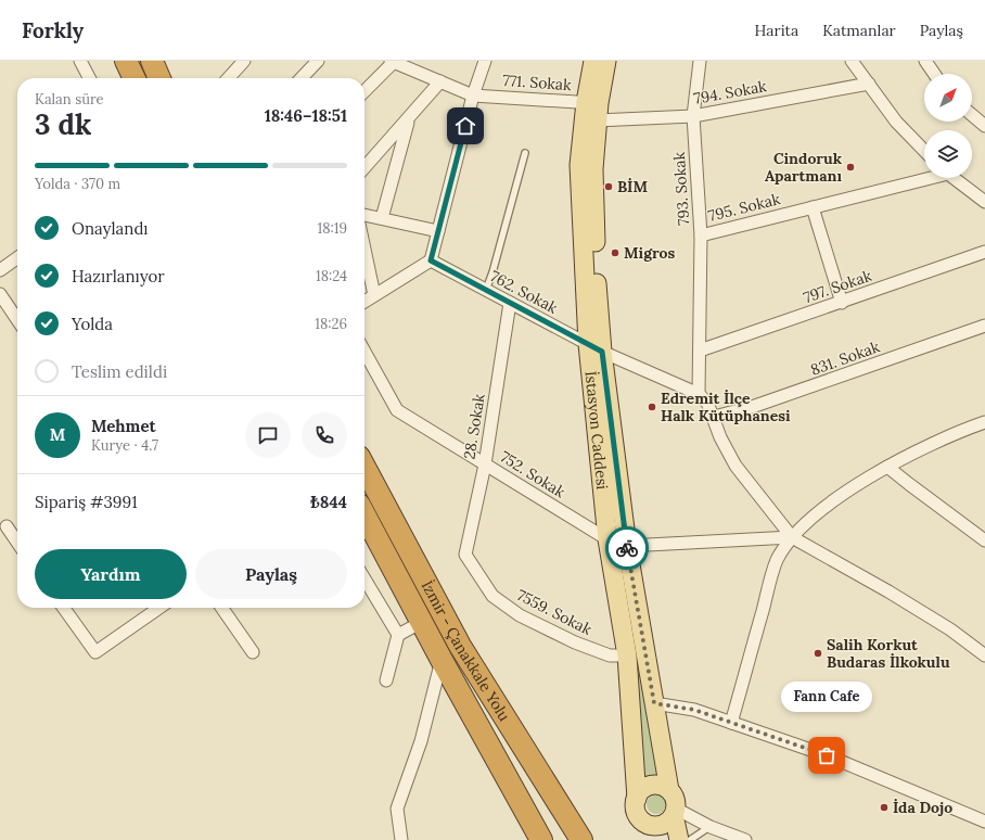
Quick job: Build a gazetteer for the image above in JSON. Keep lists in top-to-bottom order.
{
  "streets": {
    "highway": ["İzmir - Çanakkale Yolu"],
    "main road": ["İstasyon Caddesi"],
    "street": [
      "771. Sokak",
      "794. Sokak",
      "793. Sokak",
      "795. Sokak",
      "797. Sokak",
      "762. Sokak",
      "831. Sokak",
      "28. Sokak",
      "752. Sokak",
      "7559. Sokak"
    ]
  },
  "crossings": [
    ["771. Sokak", "794. Sokak"],
    ["771. Sokak", "İstasyon Caddesi"],
    ["794. Sokak", "793. Sokak"],
    ["794. Sokak", "İstasyon Caddesi"],
    ["793. Sokak", "795. Sokak"],
    ["793. Sokak", "797. Sokak"],
    ["793. Sokak", "762. Sokak"],
    ["762. Sokak", "28. Sokak"],
    ["762. Sokak", "İstasyon Caddesi"],
    ["28. Sokak", "752. Sokak"],
    ["28. Sokak", "7559. Sokak"],
    ["İstasyon Caddesi", "752. Sokak"],
    ["İstasyon Caddesi", "7559. Sokak"]
  ],
  "places": [
    "Cindoruk Apartmanı",
    "BİM",
    "Migros",
    "Edremit İlçe Halk Kütüphanesi",
    "Salih Korkut Budaras İlkokulu",
    "Fann Cafe",
    "İda Dojo"
  ],
  "north": "top right",
  "page": {
    "header": "Forkly",
    "nav": ["Harita", "Katmanlar", "Paylaş"],
    "heading": ["3 dk", "Kalan süre", "18:46–18:51"],
    "panel": [
      "Mehmet",
      "Kurye · 4.7",
      "Sipariş #3991",
      "₺844"
    ],
    "bar": "Yolda · 370 m",
    "list": [
      ["Onaylandı", "18:19"],
      ["Hazırlanıyor", "18:24"],
      ["Yolda", "18:26"],
      "Teslim edildi"
    ],
    "round": "M",
    "buttons": ["Yardım", "Paylaş"],
    "bubble": "Fann Cafe"
  }
}
